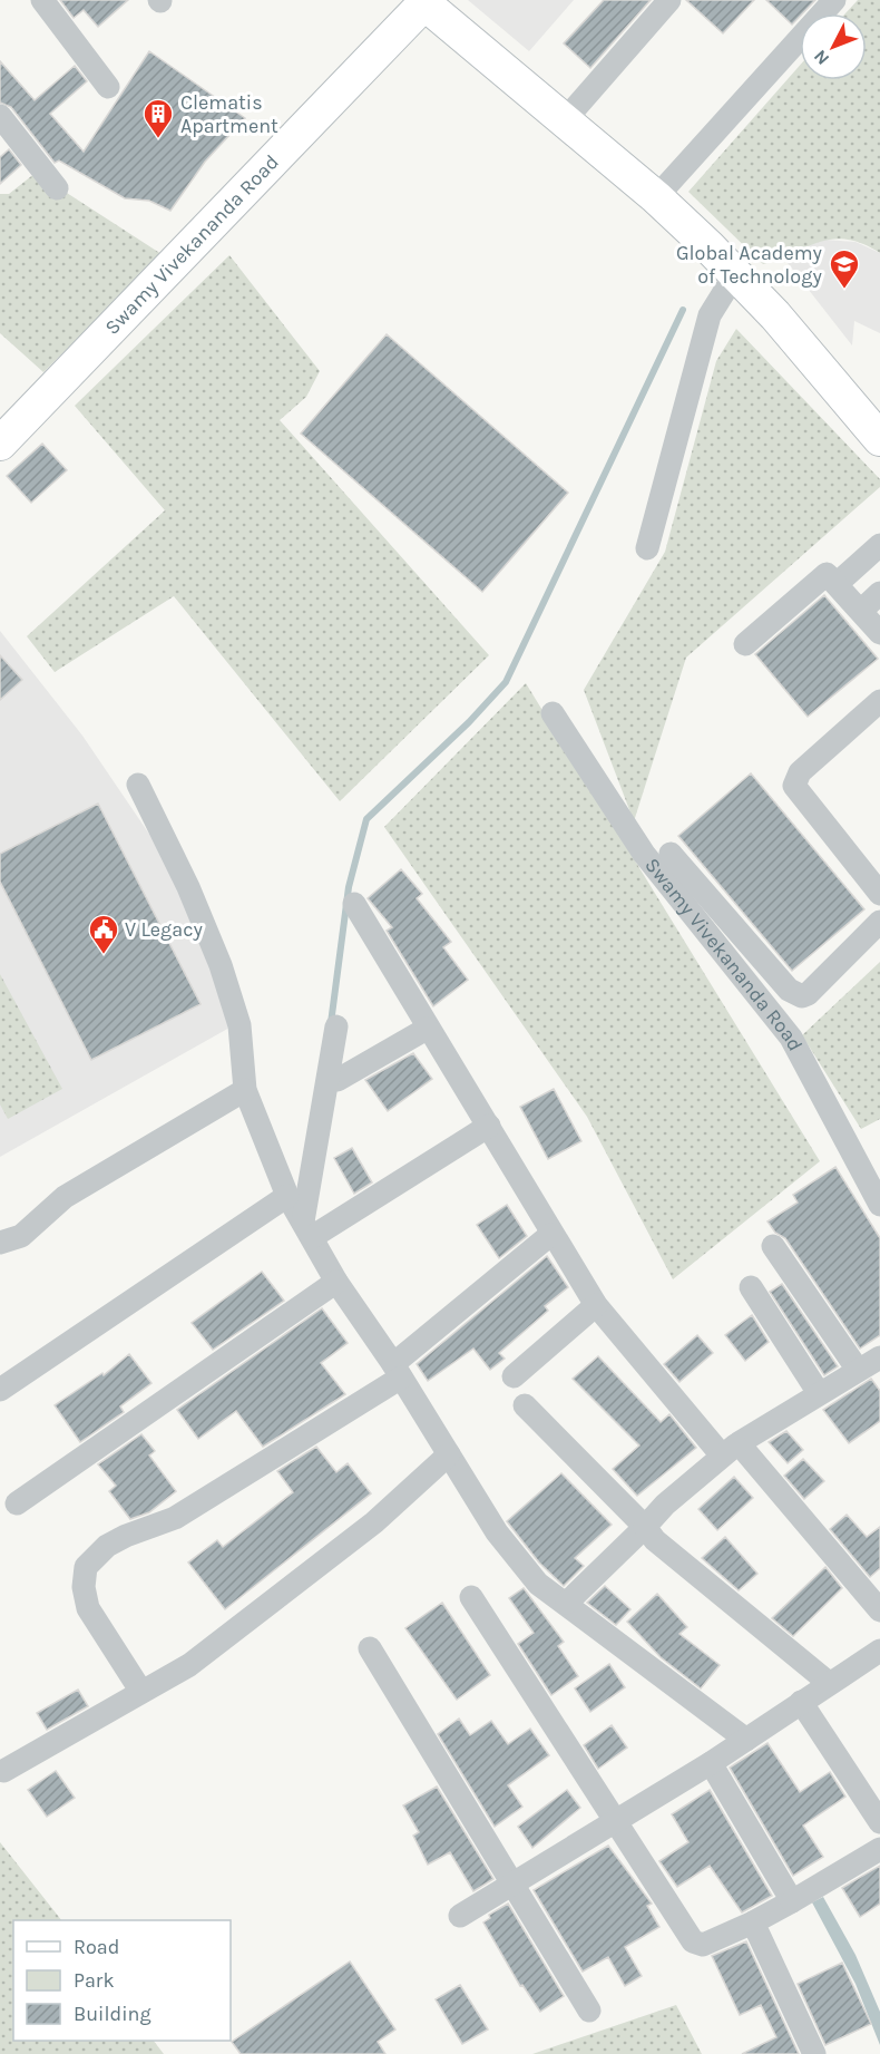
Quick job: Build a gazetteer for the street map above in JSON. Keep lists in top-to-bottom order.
{
  "streets": {
    "street": ["Swamy Vivekananda Road"]
  },
  "places": {
    "building": ["Clematis Apartment"],
    "school or university": ["Global Academy of Technology"],
    "public building": ["V Legacy"]
  },
  "legend": ["Road", "Park", "Building"],
  "north": "bottom left"
}
